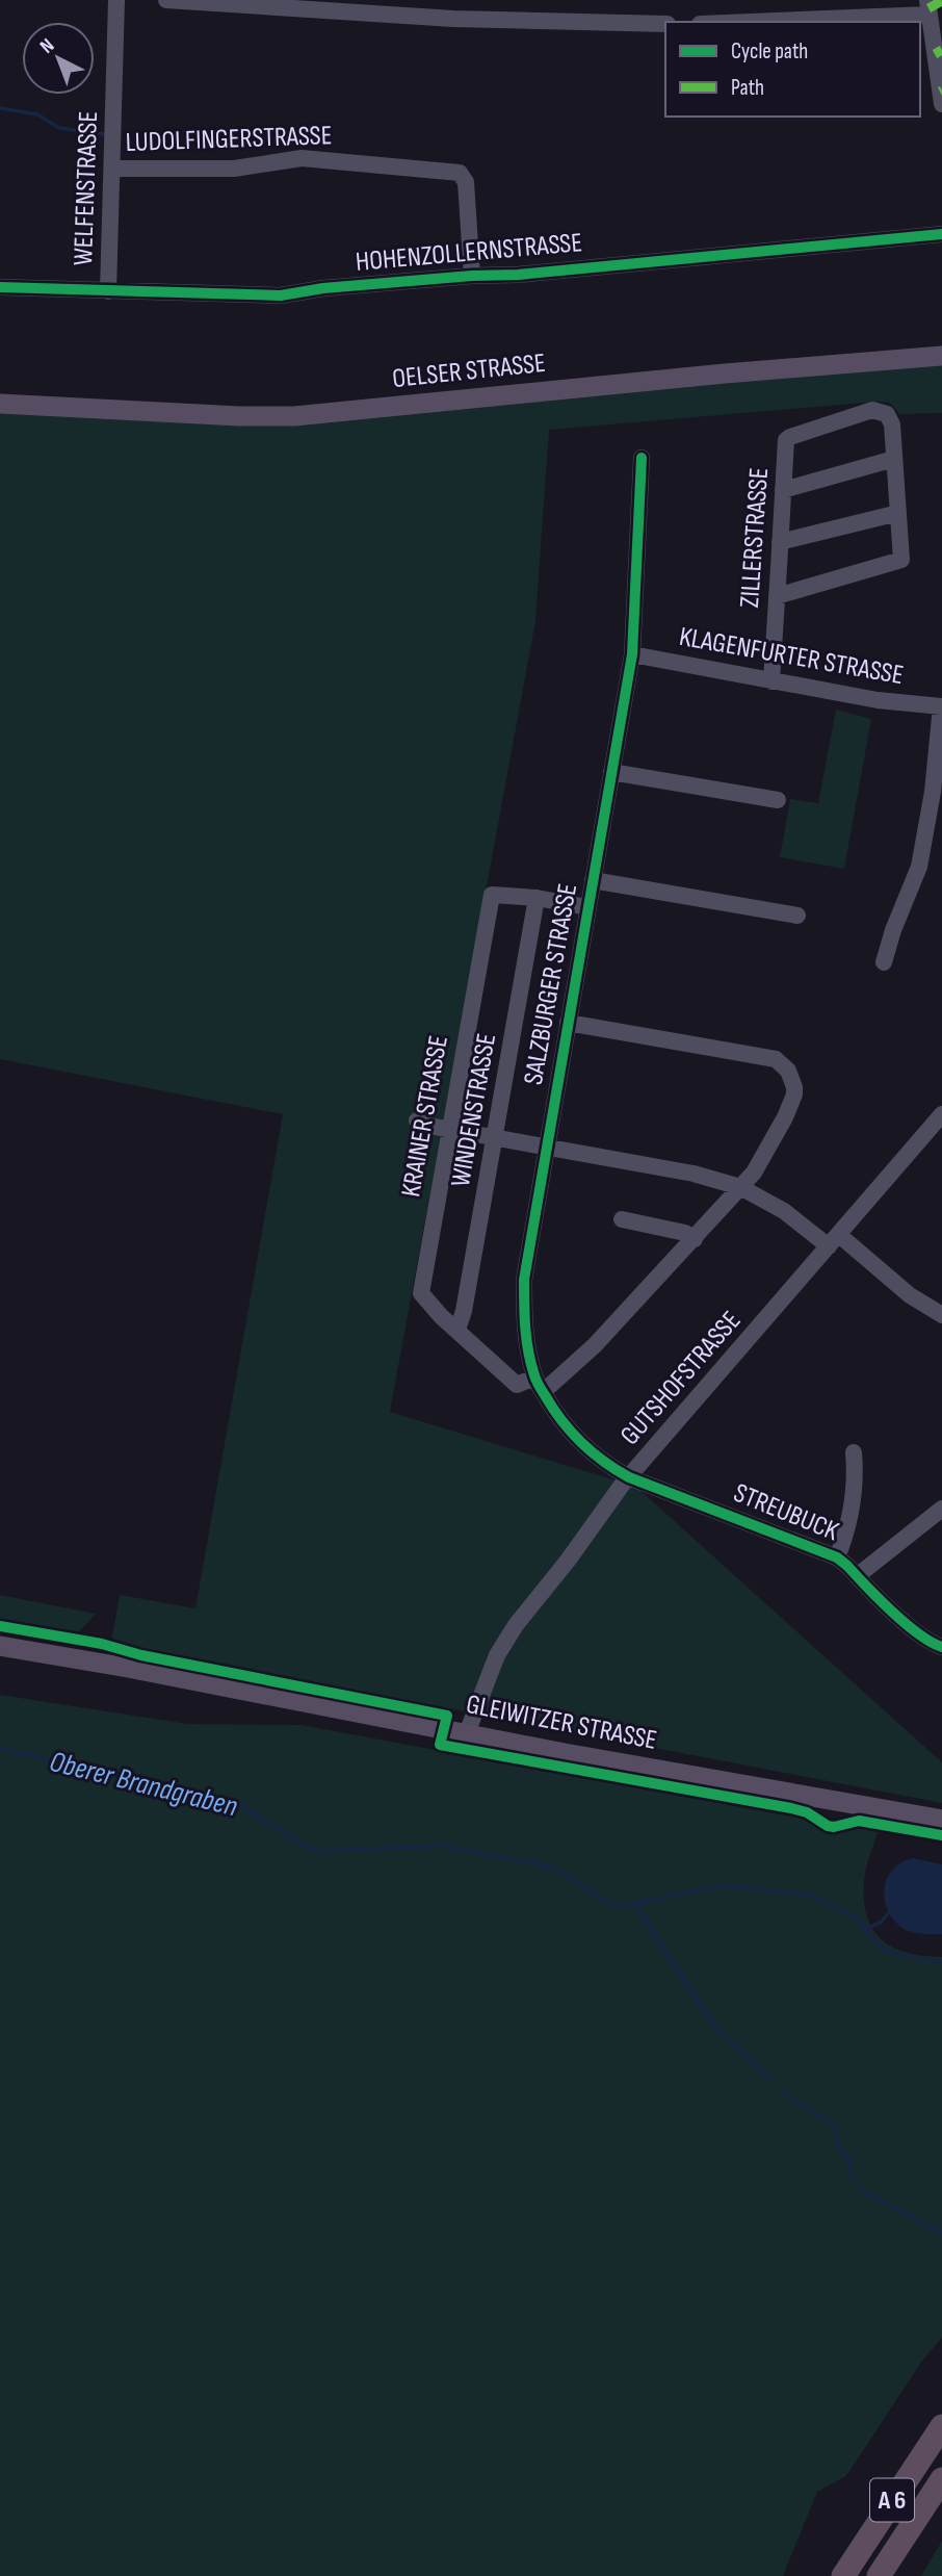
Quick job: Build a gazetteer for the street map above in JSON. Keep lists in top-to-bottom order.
{
  "streets": {
    "highway": ["A 6"],
    "main road": ["OELSER STRASSE", "GLEIWITZER STRASSE"],
    "street": [
      "LUDOLFINGERSTRASSE",
      "WELFENSTRASSE",
      "HOHENZOLLERNSTRASSE",
      "ZILLERSTRASSE",
      "KLAGENFURTER STRASSE",
      "SALZBURGER STRASSE",
      "WINDENSTRASSE",
      "KRAINER STRASSE",
      "GUTSHOFSTRASSE",
      "STREUBUCK"
    ]
  },
  "crossings": [
    ["LUDOLFINGERSTRASSE", "WELFENSTRASSE"],
    ["LUDOLFINGERSTRASSE", "HOHENZOLLERNSTRASSE"],
    ["WELFENSTRASSE", "HOHENZOLLERNSTRASSE"],
    ["ZILLERSTRASSE", "KLAGENFURTER STRASSE"],
    ["KLAGENFURTER STRASSE", "SALZBURGER STRASSE"],
    ["SALZBURGER STRASSE", "KRAINER STRASSE"],
    ["SALZBURGER STRASSE", "GUTSHOFSTRASSE"],
    ["SALZBURGER STRASSE", "STREUBUCK"],
    ["WINDENSTRASSE", "KRAINER STRASSE"],
    ["GUTSHOFSTRASSE", "STREUBUCK"],
    ["GUTSHOFSTRASSE", "GLEIWITZER STRASSE"]
  ],
  "water": ["Oberer Brandgraben"],
  "legend": ["Cycle path", "Path"],
  "north": "top left"
}
